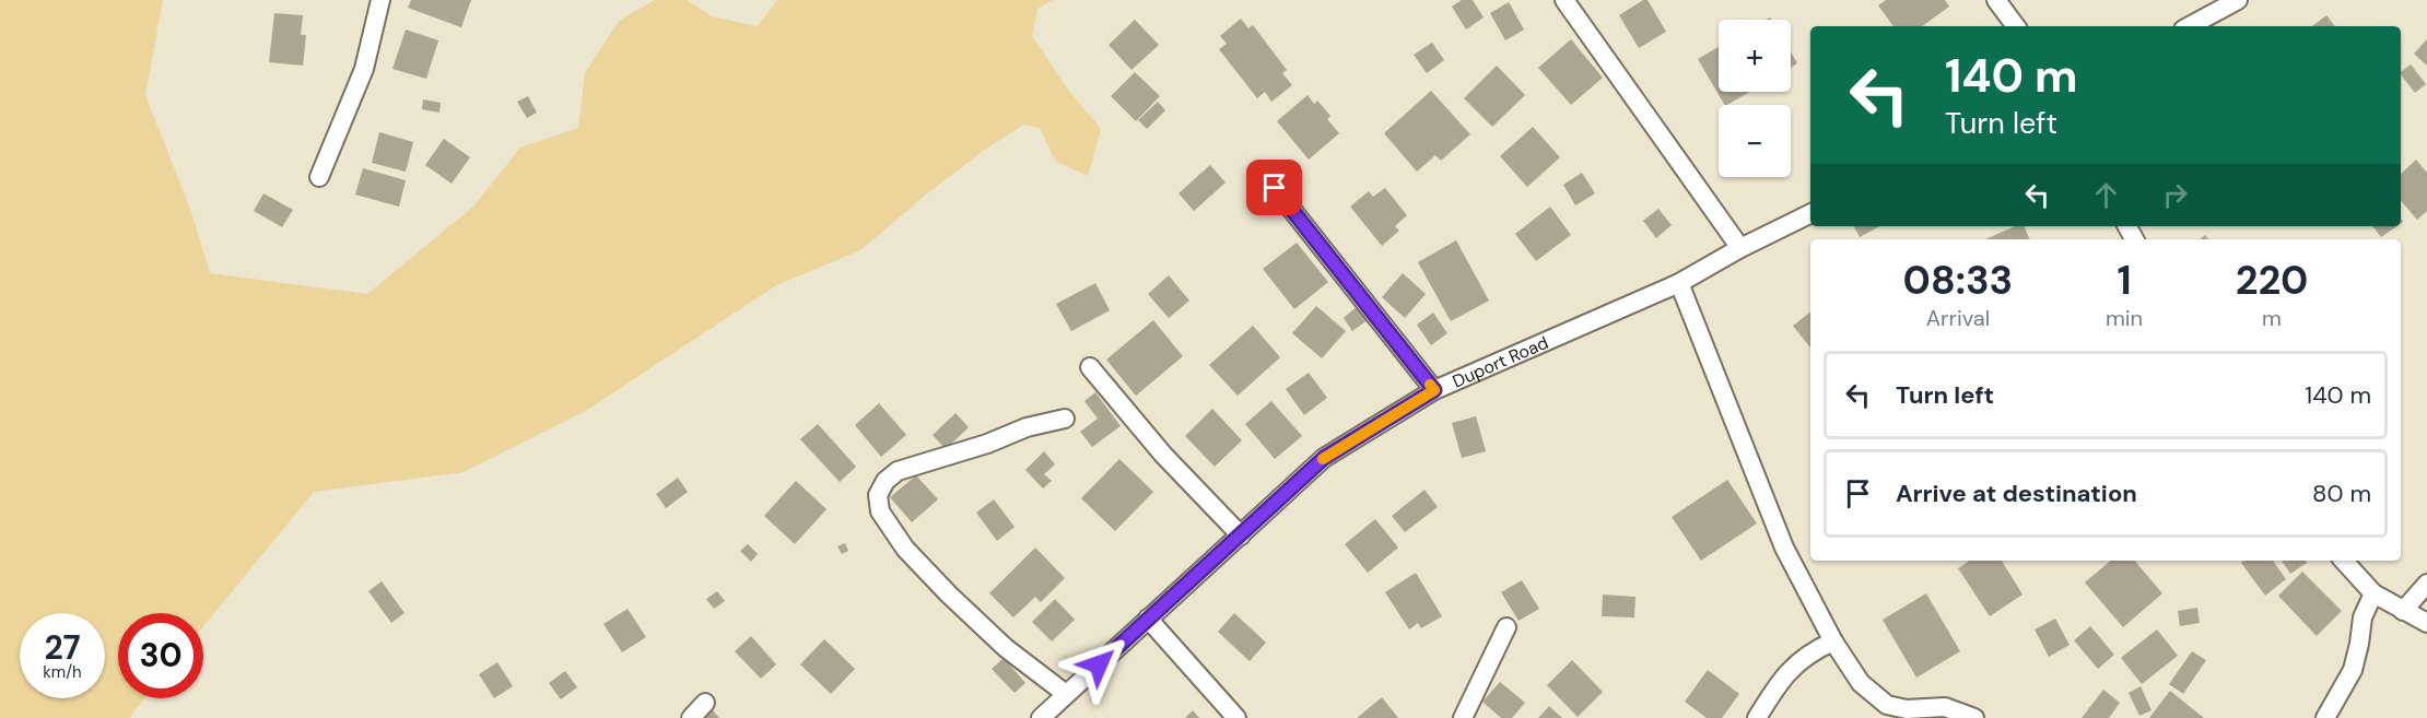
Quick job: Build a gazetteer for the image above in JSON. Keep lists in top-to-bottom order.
{
  "streets": {
    "street": ["Duport Road"]
  },
  "page": {
    "map_buttons": ["+", "−"],
    "turn": ["140 m", "Turn left"],
    "eta": [
      "08:33",
      "Arrival",
      "1",
      "min",
      "220",
      "m"
    ],
    "list": [
      {
        "name": "Turn left",
        "value": "140 m"
      },
      {
        "name": "Arrive at destination",
        "value": "80 m"
      }
    ],
    "speed": "27 km/h",
    "limit": "30"
  }
}
